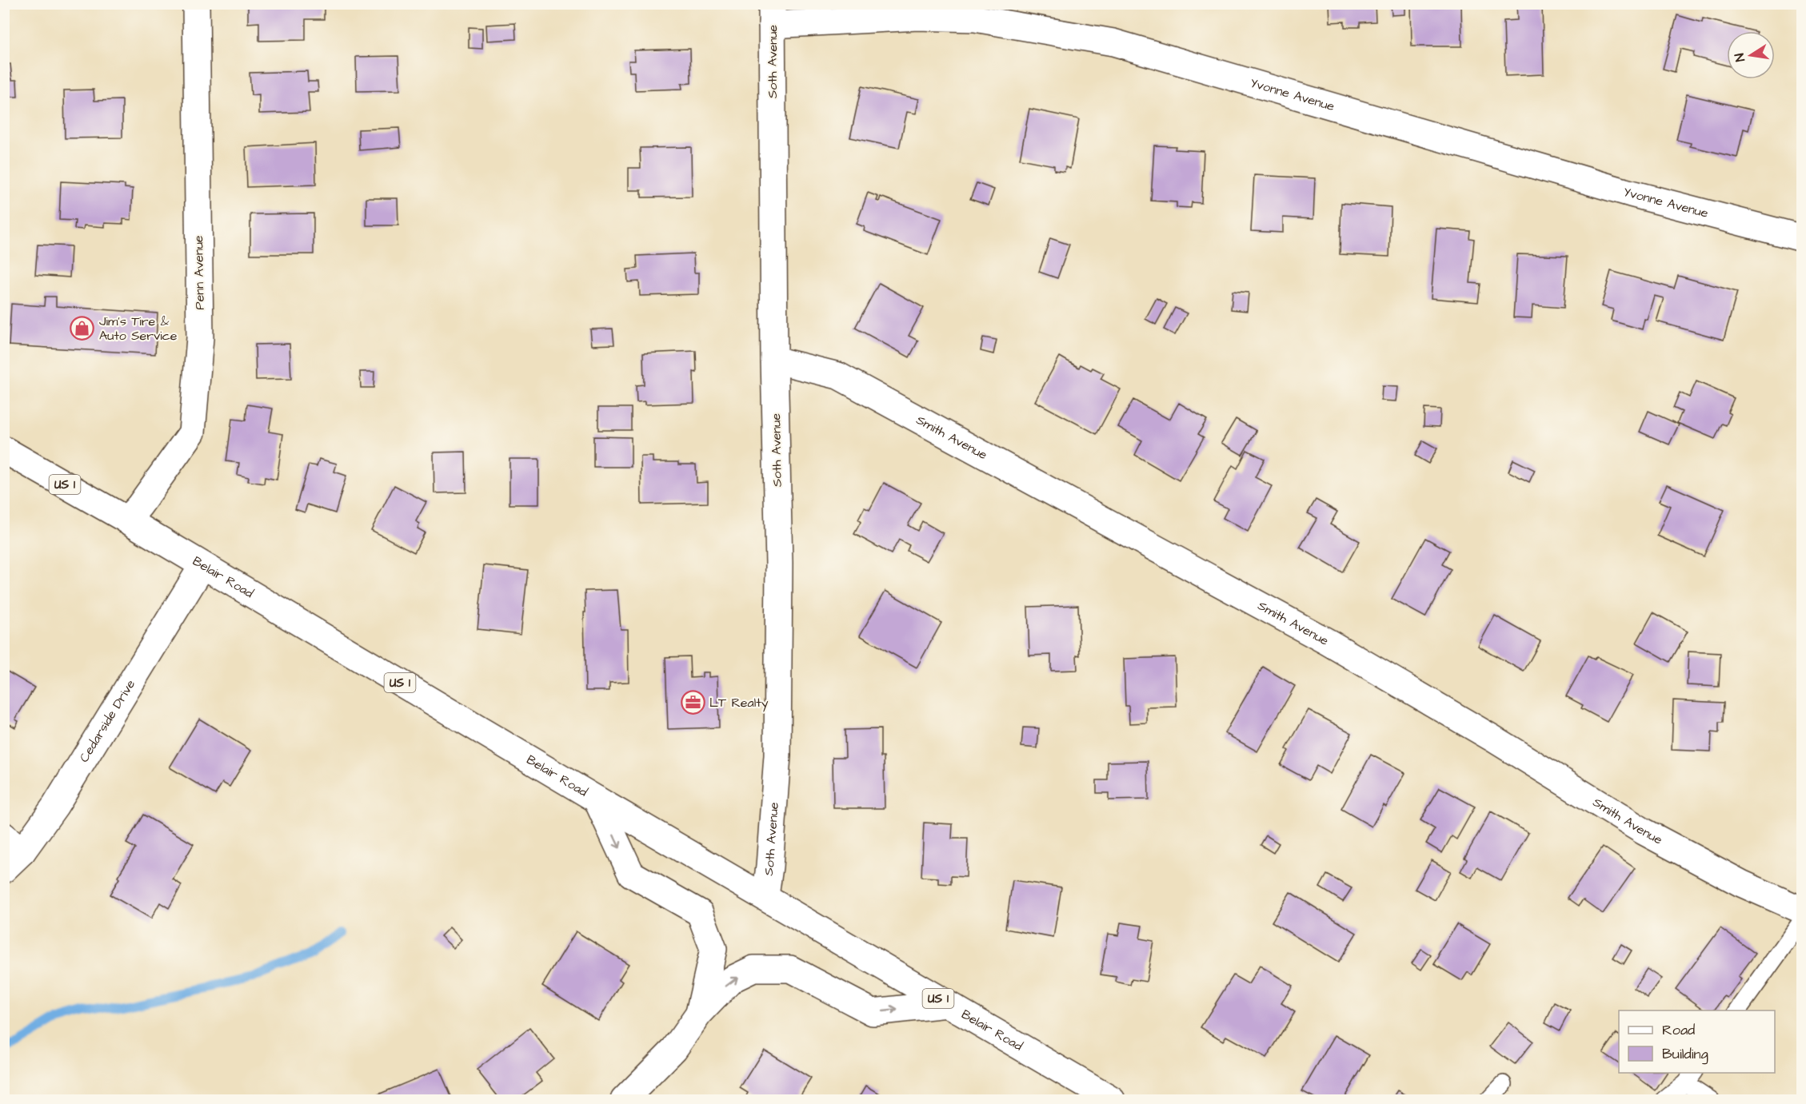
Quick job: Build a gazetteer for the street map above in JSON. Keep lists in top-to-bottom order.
{
  "streets": {
    "main road": [
      "Soth Avenue",
      "Yvonne Avenue",
      "Penn Avenue",
      "Smith Avenue",
      "US 1",
      "Belair Road",
      "Cedarside Drive"
    ]
  },
  "crossings": [
    ["Soth Avenue", "Yvonne Avenue"],
    ["Soth Avenue", "Smith Avenue"],
    ["Soth Avenue", "Belair Road"],
    ["Penn Avenue", "Belair Road"],
    ["Belair Road", "Cedarside Drive"]
  ],
  "places": {
    "shop": ["Jim's Tire & Auto Service"],
    "office": ["LT Realty"]
  },
  "legend": ["Road", "Building"],
  "north": "left"
}
